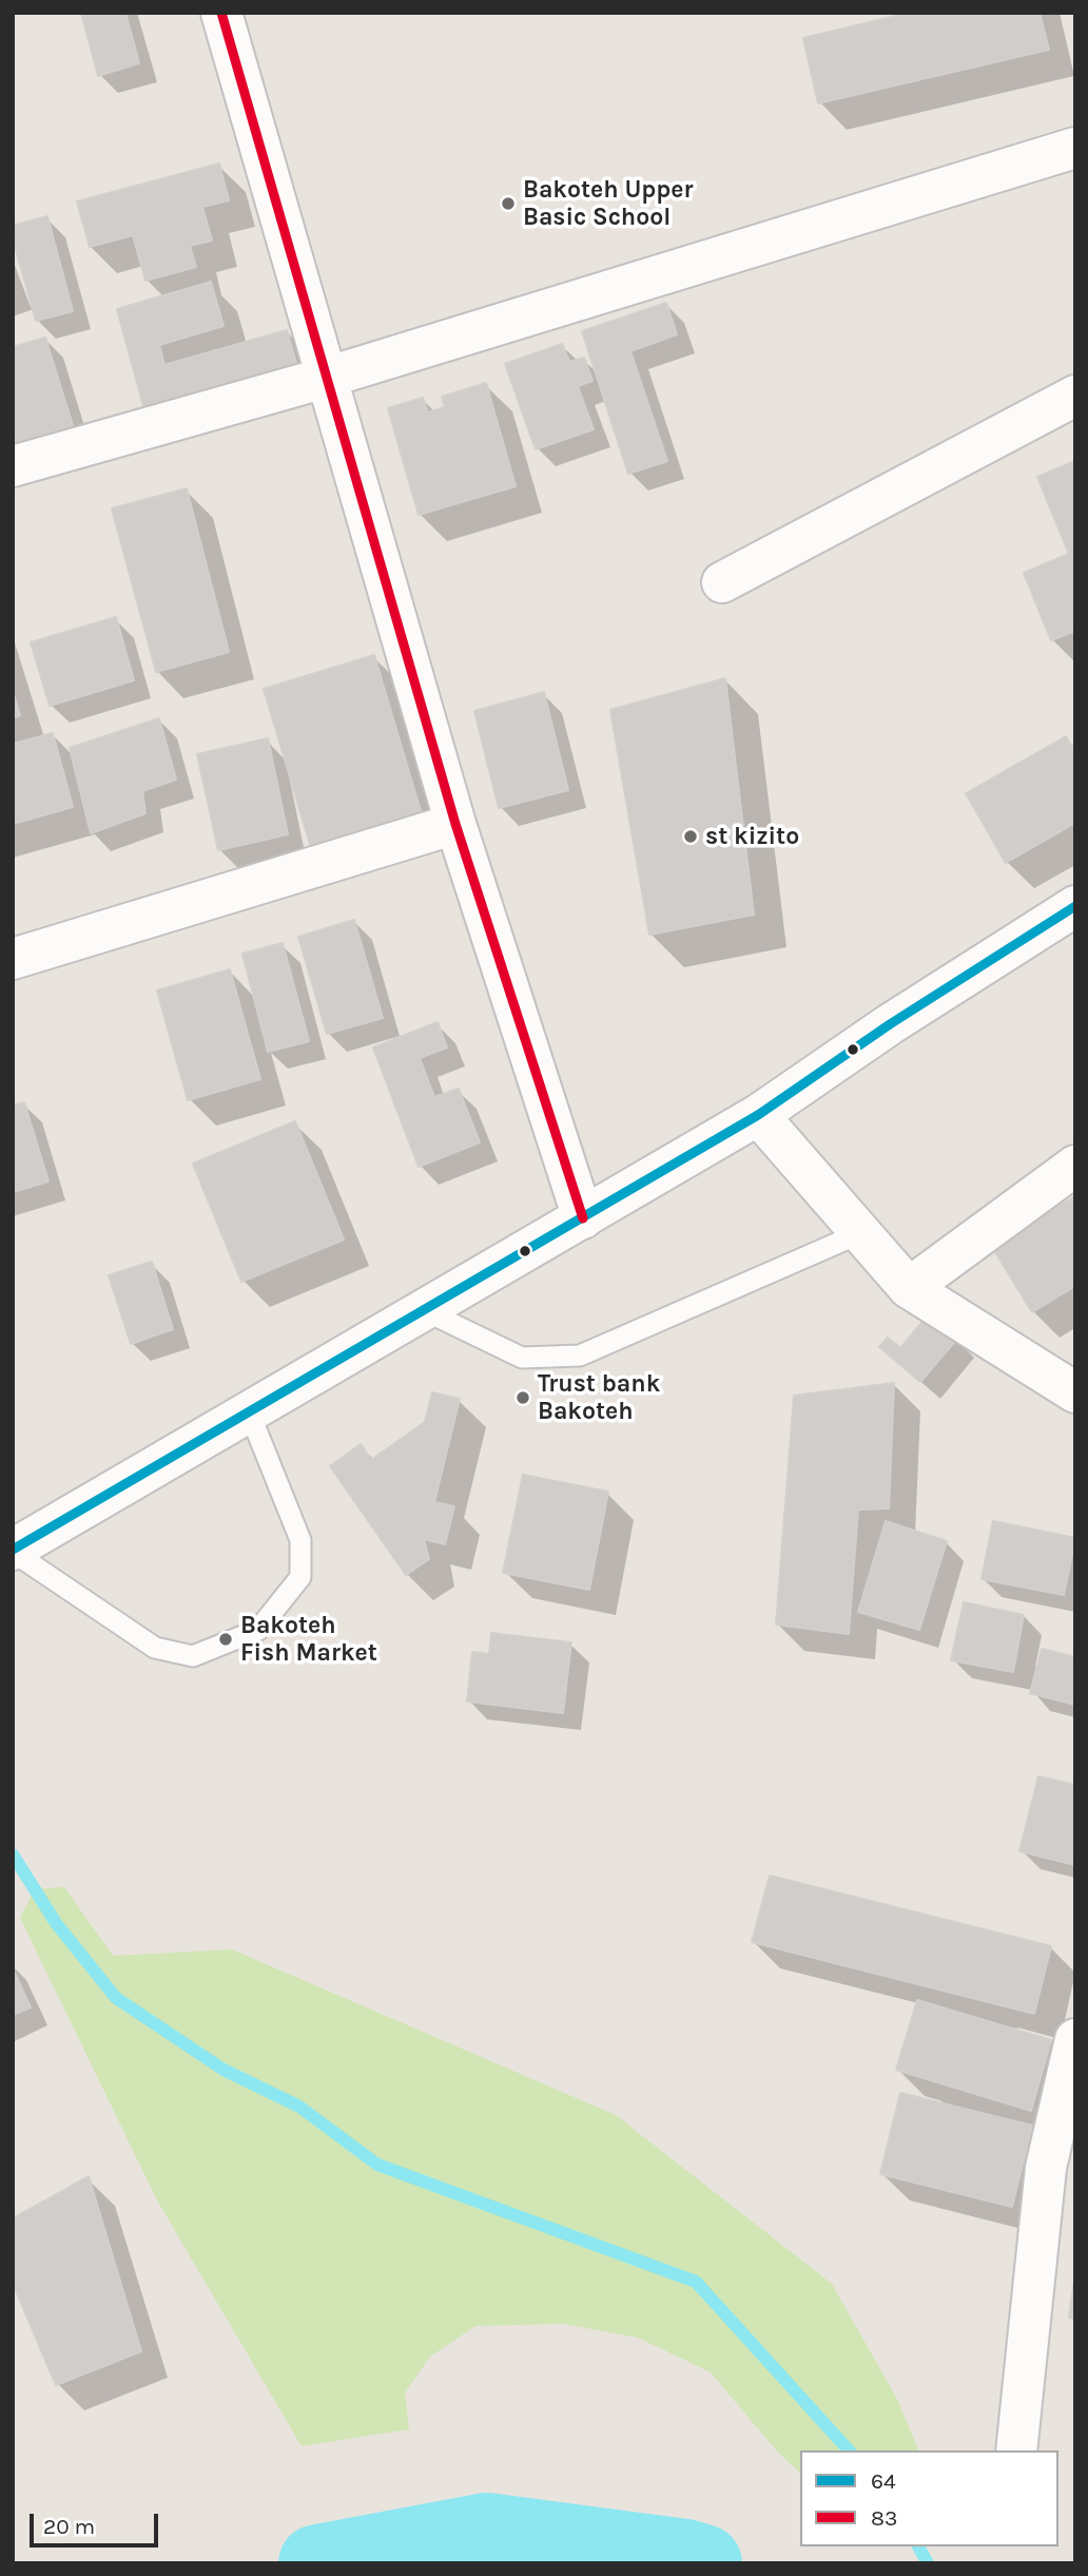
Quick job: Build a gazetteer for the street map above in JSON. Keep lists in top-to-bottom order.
{
  "places": [
    "Bakoteh Upper Basic School",
    "st kizito",
    "Trust bank Bakoteh",
    "Bakoteh Fish Market"
  ],
  "lines": ["transit line 83", "transit line 64"],
  "legend": ["64", "83"],
  "scale_bar": "20 m"
}
